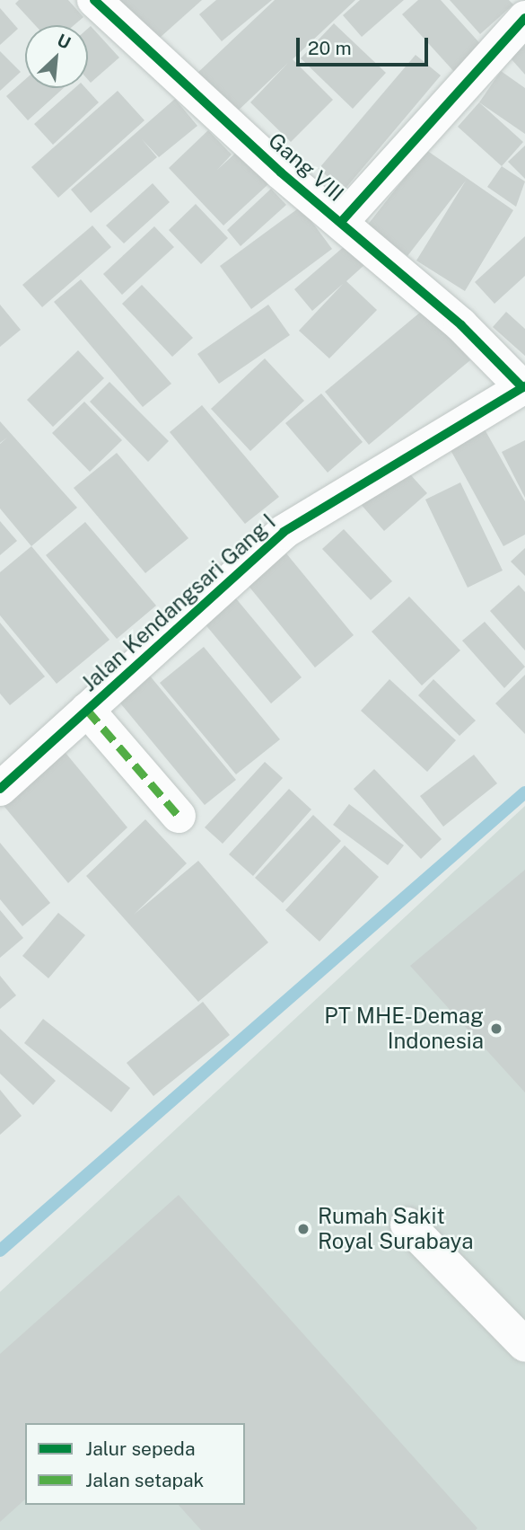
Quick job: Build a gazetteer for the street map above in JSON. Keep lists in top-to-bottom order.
{
  "streets": {
    "street": ["Gang VIII", "Jalan Kendangsari Gang I"]
  },
  "crossings": [
    ["Gang VIII", "Jalan Kendangsari Gang I"]
  ],
  "places": ["PT MHE-Demag Indonesia", "Rumah Sakit Royal Surabaya"],
  "legend": ["Jalur sepeda", "Jalan setapak"],
  "scale_bar": "20 m",
  "north": "top right"
}
